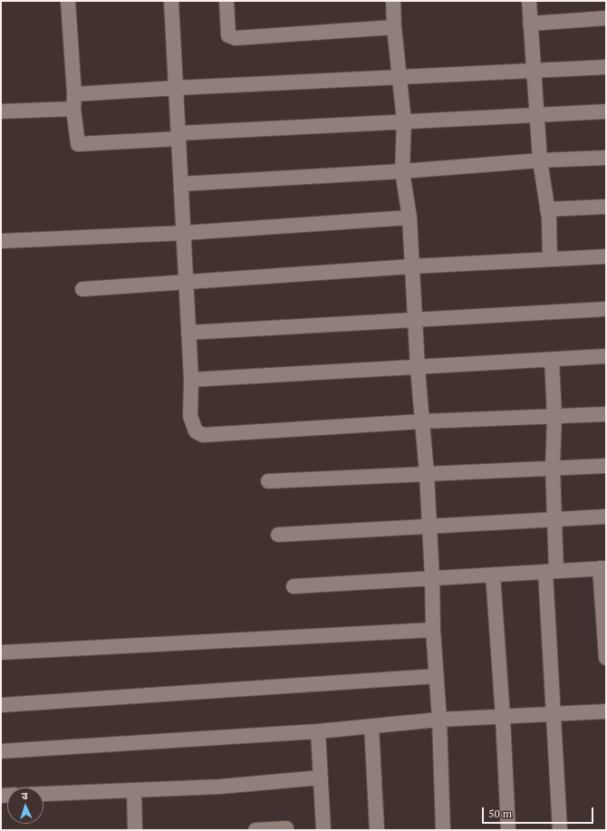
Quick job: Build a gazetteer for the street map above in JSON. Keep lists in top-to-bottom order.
{
  "scale_bar": "50 m",
  "north": "top"
}
